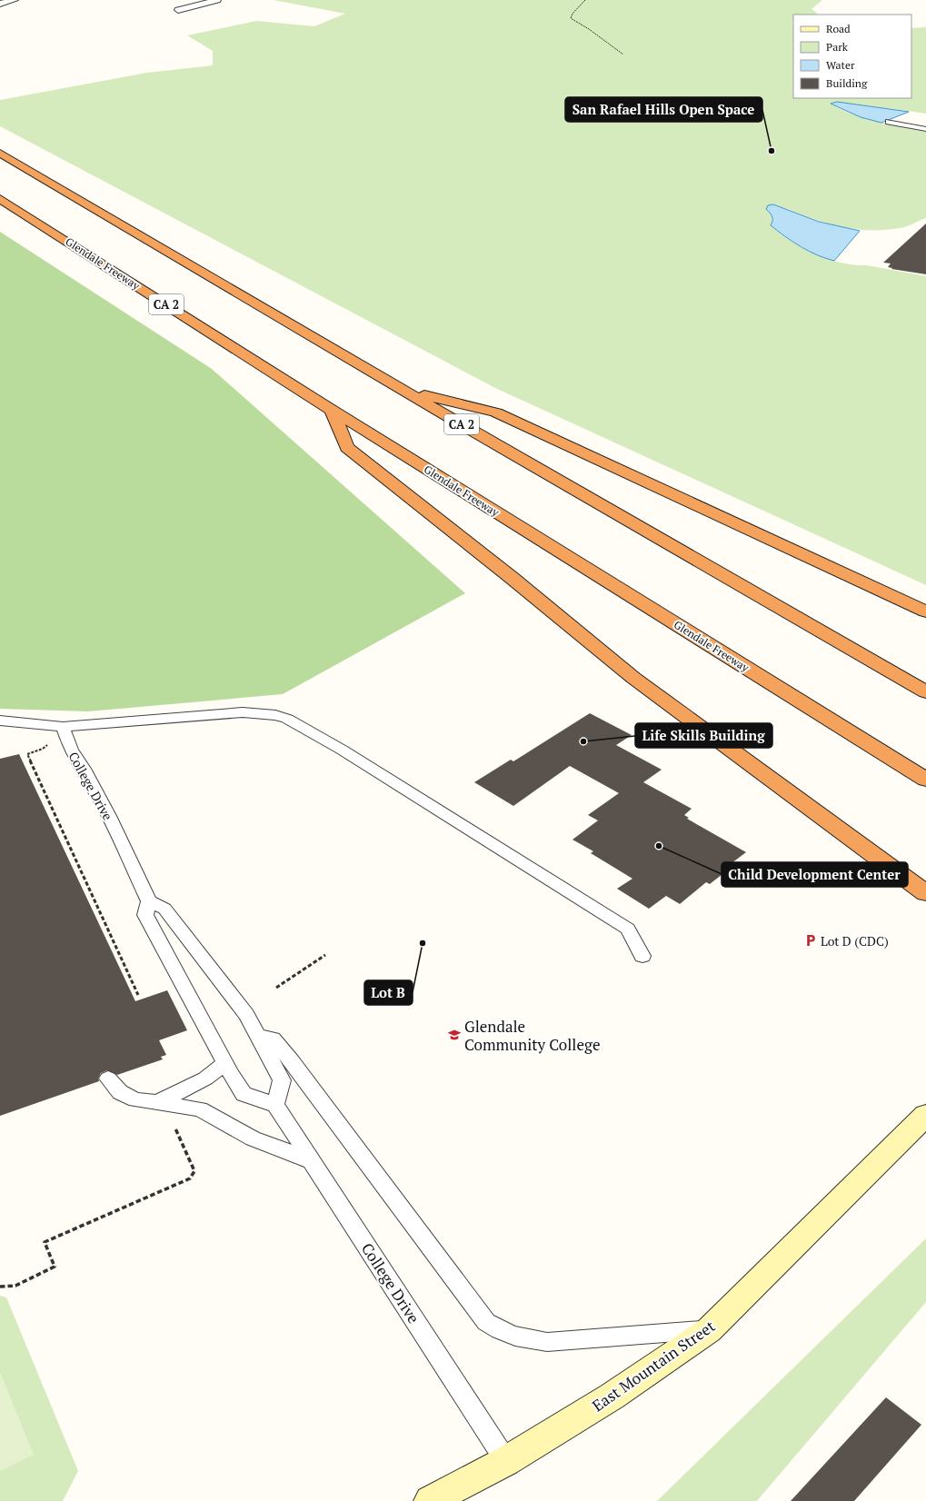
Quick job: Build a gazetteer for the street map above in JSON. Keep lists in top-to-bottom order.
{
  "streets": {
    "highway": ["Glendale Freeway", "CA 2"],
    "main road": ["East Mountain Street"],
    "lane": ["College Drive"]
  },
  "crossings": [
    ["College Drive", "East Mountain Street"]
  ],
  "places": {
    "other": [
      "San Rafael Hills Open Space",
      "Life Skills Building",
      "Child Development Center",
      "Lot B"
    ],
    "parking": ["Lot D (CDC)"],
    "school or university": ["Glendale Community College"]
  },
  "legend": [
    "Road",
    "Park",
    "Water",
    "Building"
  ]
}
